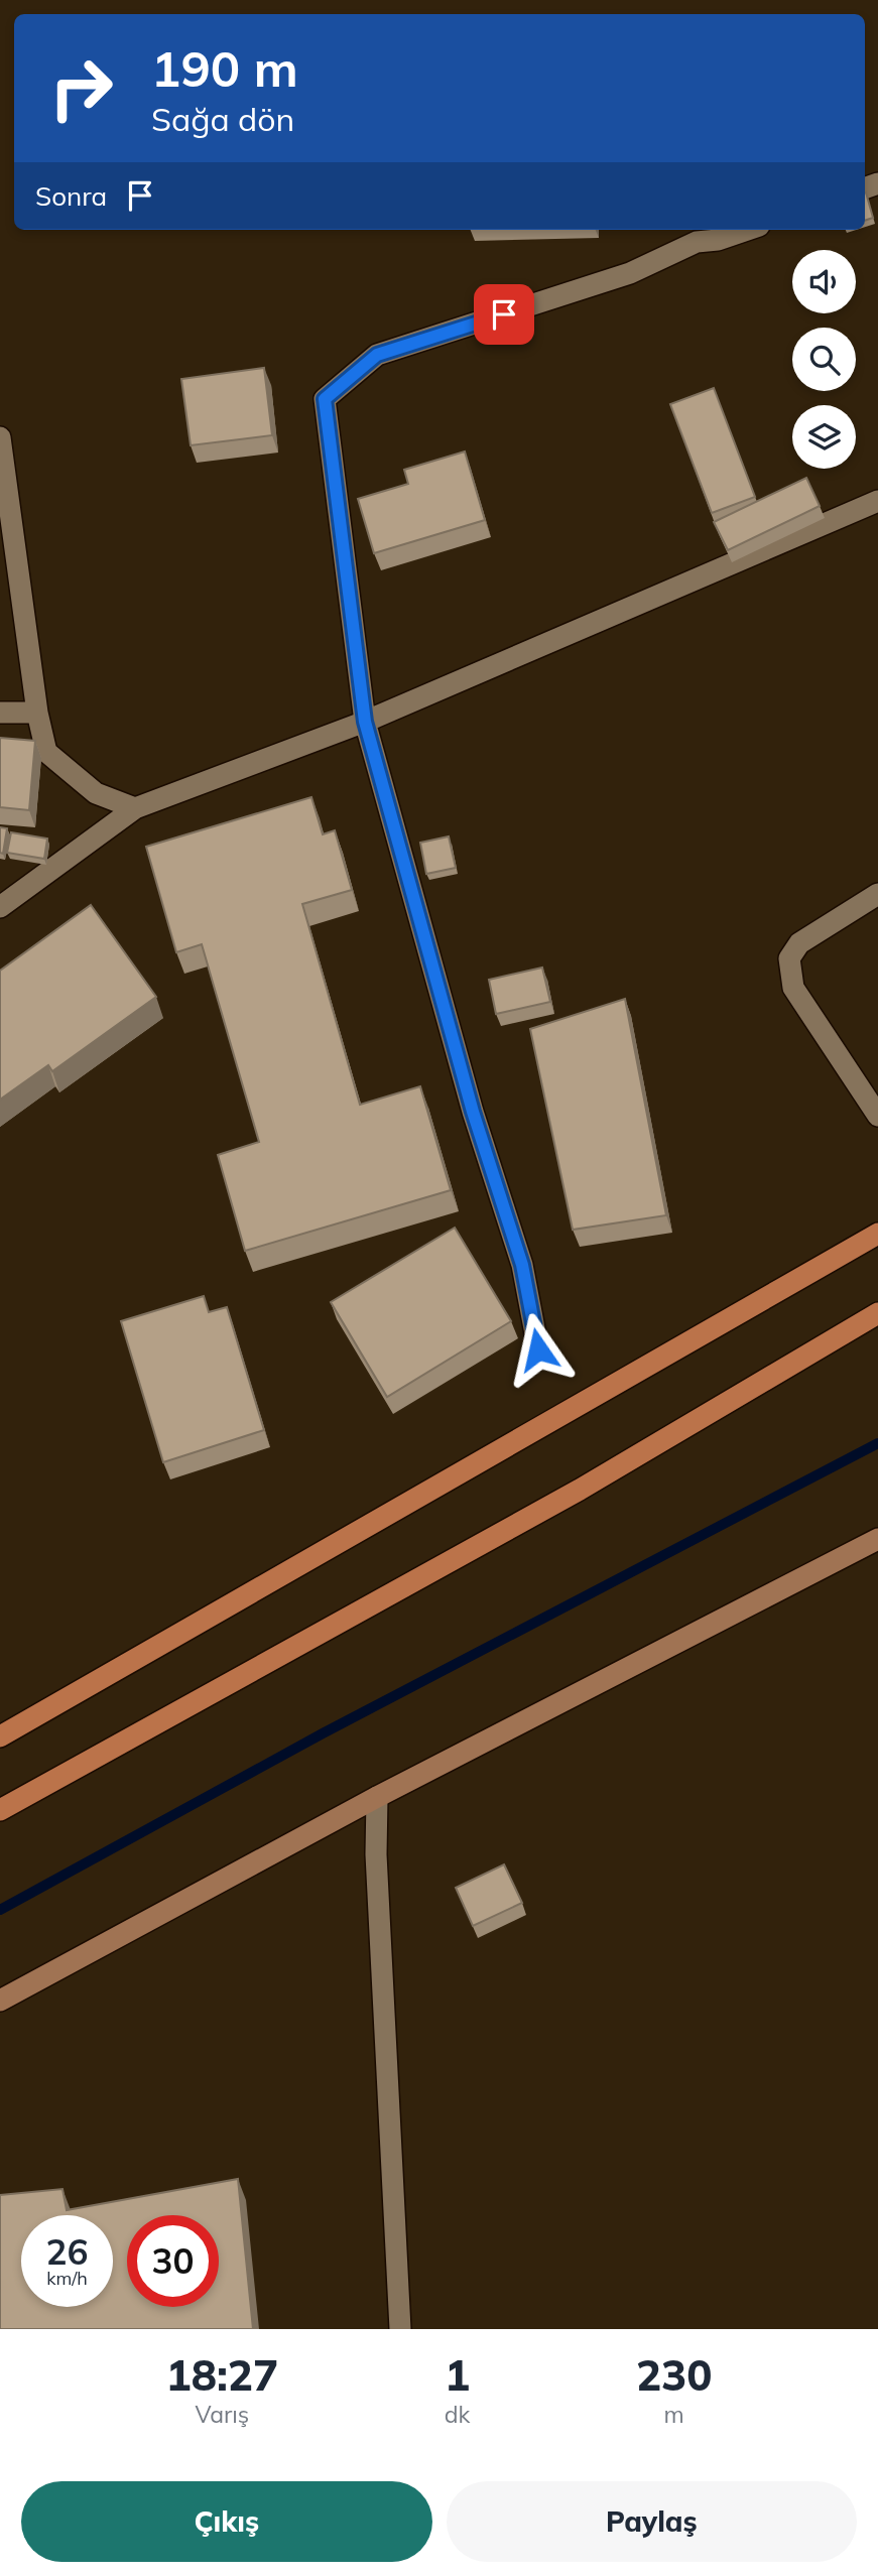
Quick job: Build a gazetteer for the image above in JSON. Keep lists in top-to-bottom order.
{
  "page": {
    "turn": ["190 m", "Sağa dön"],
    "then": "Sonra",
    "speed": "26 km/h",
    "limit": "30",
    "eta": [
      "18:27",
      "Varış",
      "1",
      "dk",
      "230",
      "m"
    ],
    "buttons": ["Çıkış", "Paylaş"]
  }
}
